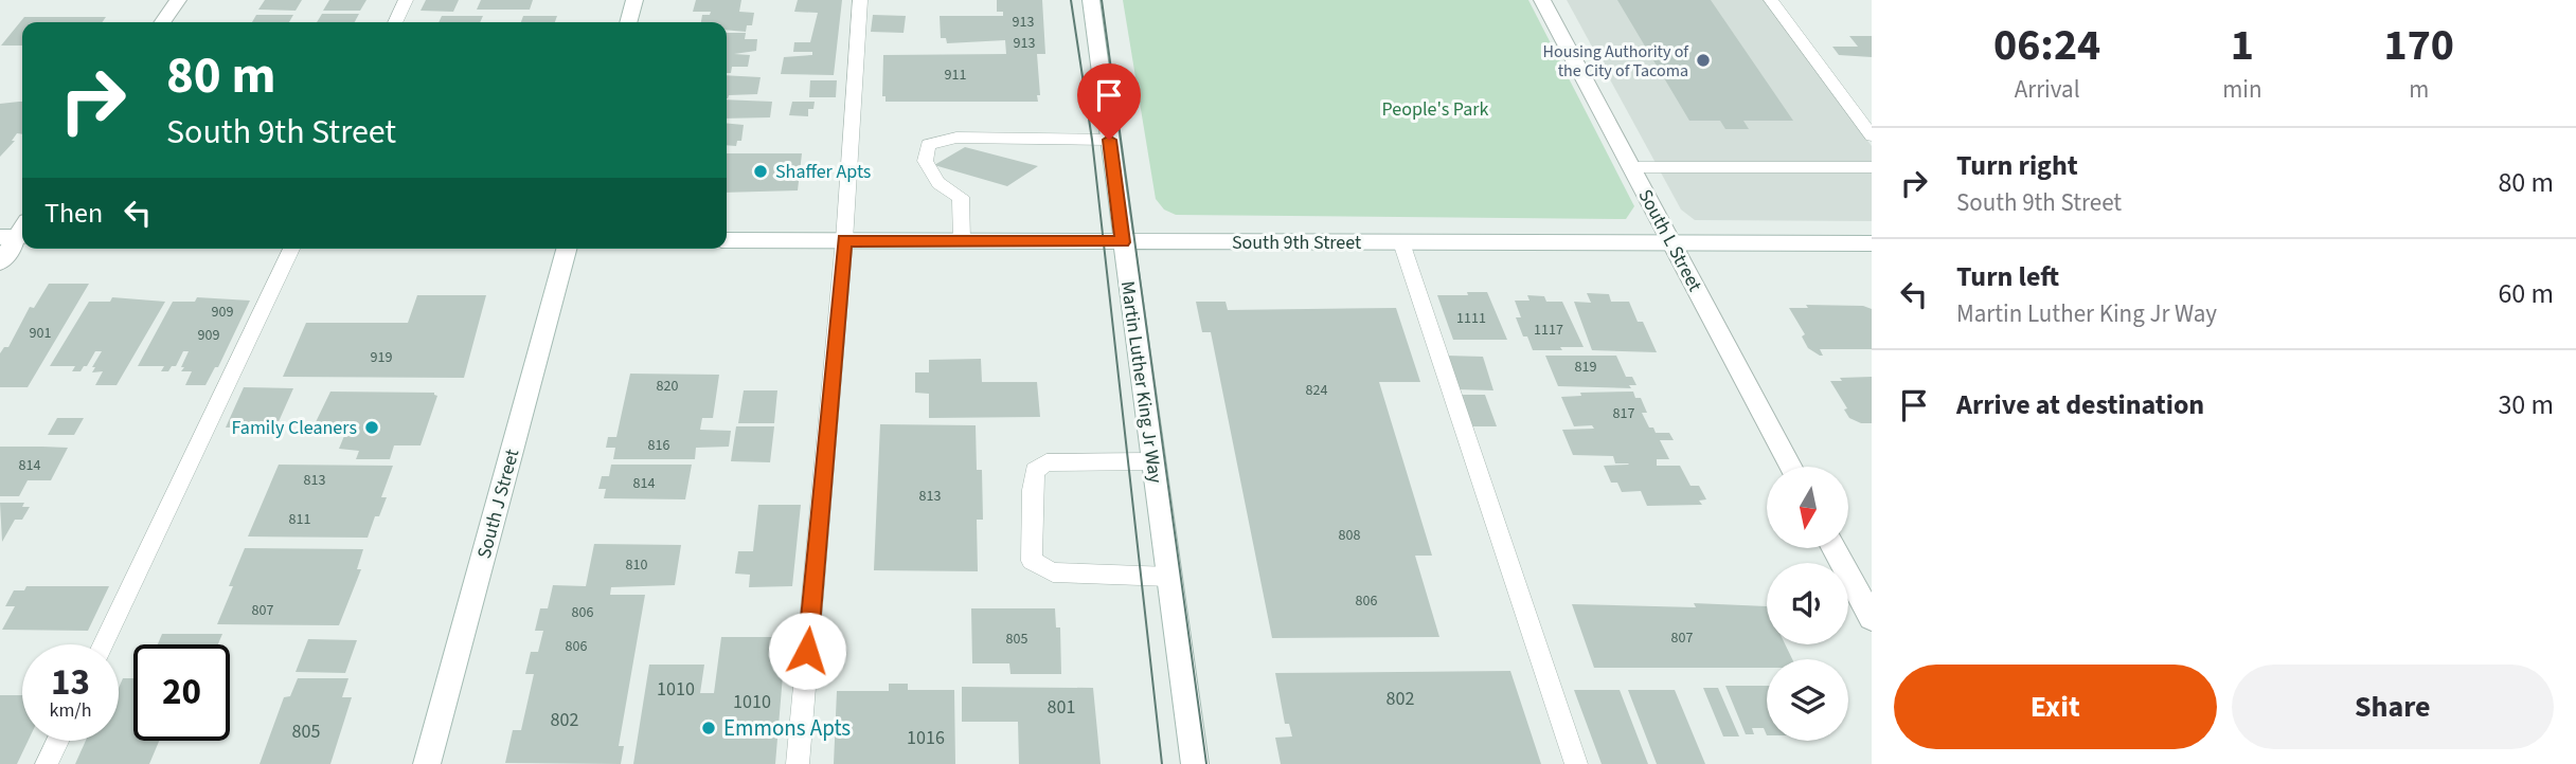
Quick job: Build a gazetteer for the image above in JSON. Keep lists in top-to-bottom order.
{
  "streets": {
    "street": [
      "South L Street",
      "South 9th Street",
      "Martin Luther King Jr Way",
      "South J Street"
    ]
  },
  "crossings": [
    ["South L Street", "South 9th Street"],
    ["South 9th Street", "Martin Luther King Jr Way"]
  ],
  "parks": ["People's Park"],
  "places": [
    "Housing Authority of the City of Tacoma",
    "Shaffer Apts",
    "Family Cleaners",
    "Emmons Apts"
  ],
  "house_numbers": [
    "913",
    "913",
    "911",
    "909",
    "1111",
    "1117",
    "901",
    "909",
    "919",
    "819",
    "820",
    "824",
    "817",
    "816",
    "814",
    "813",
    "814",
    "813",
    "811",
    "808",
    "810",
    "806",
    "807",
    "806",
    "807",
    "805",
    "806",
    "1010",
    "802",
    "1010",
    "801",
    "802",
    "805",
    "1016"
  ],
  "north": "bottom",
  "page": {
    "eta": [
      "06:24",
      "Arrival",
      "1",
      "min",
      "170",
      "m"
    ],
    "turn": ["80 m", "South 9th Street"],
    "list": [
      {
        "name": "Turn right",
        "note": "South 9th Street",
        "value": "80 m"
      },
      {
        "name": "Turn left",
        "note": "Martin Luther King Jr Way",
        "value": "60 m"
      },
      {
        "name": "Arrive at destination",
        "value": "30 m"
      }
    ],
    "then": "Then",
    "speed": "13 km/h",
    "limit": "20",
    "buttons": ["Exit", "Share"]
  }
}
